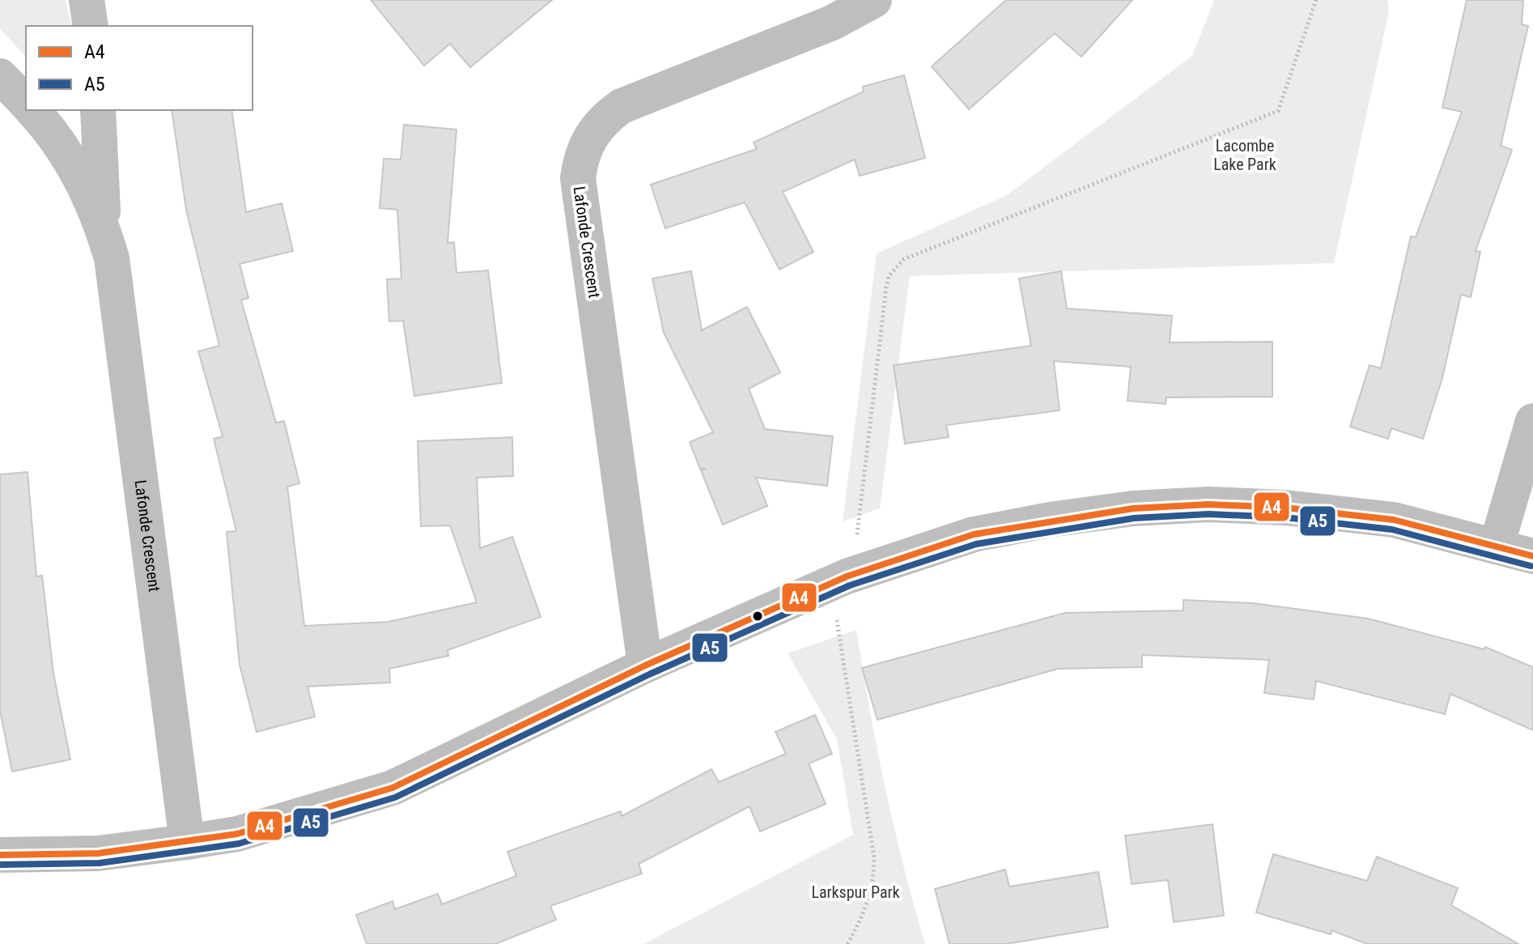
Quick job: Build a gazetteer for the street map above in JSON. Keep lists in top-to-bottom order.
{
  "streets": {
    "street": ["Lafonde Crescent"]
  },
  "parks": ["Lacombe Lake Park", "Larkspur Park"],
  "lines": ["transit line A4", "transit line A5"],
  "legend": ["A4", "A5"]
}
